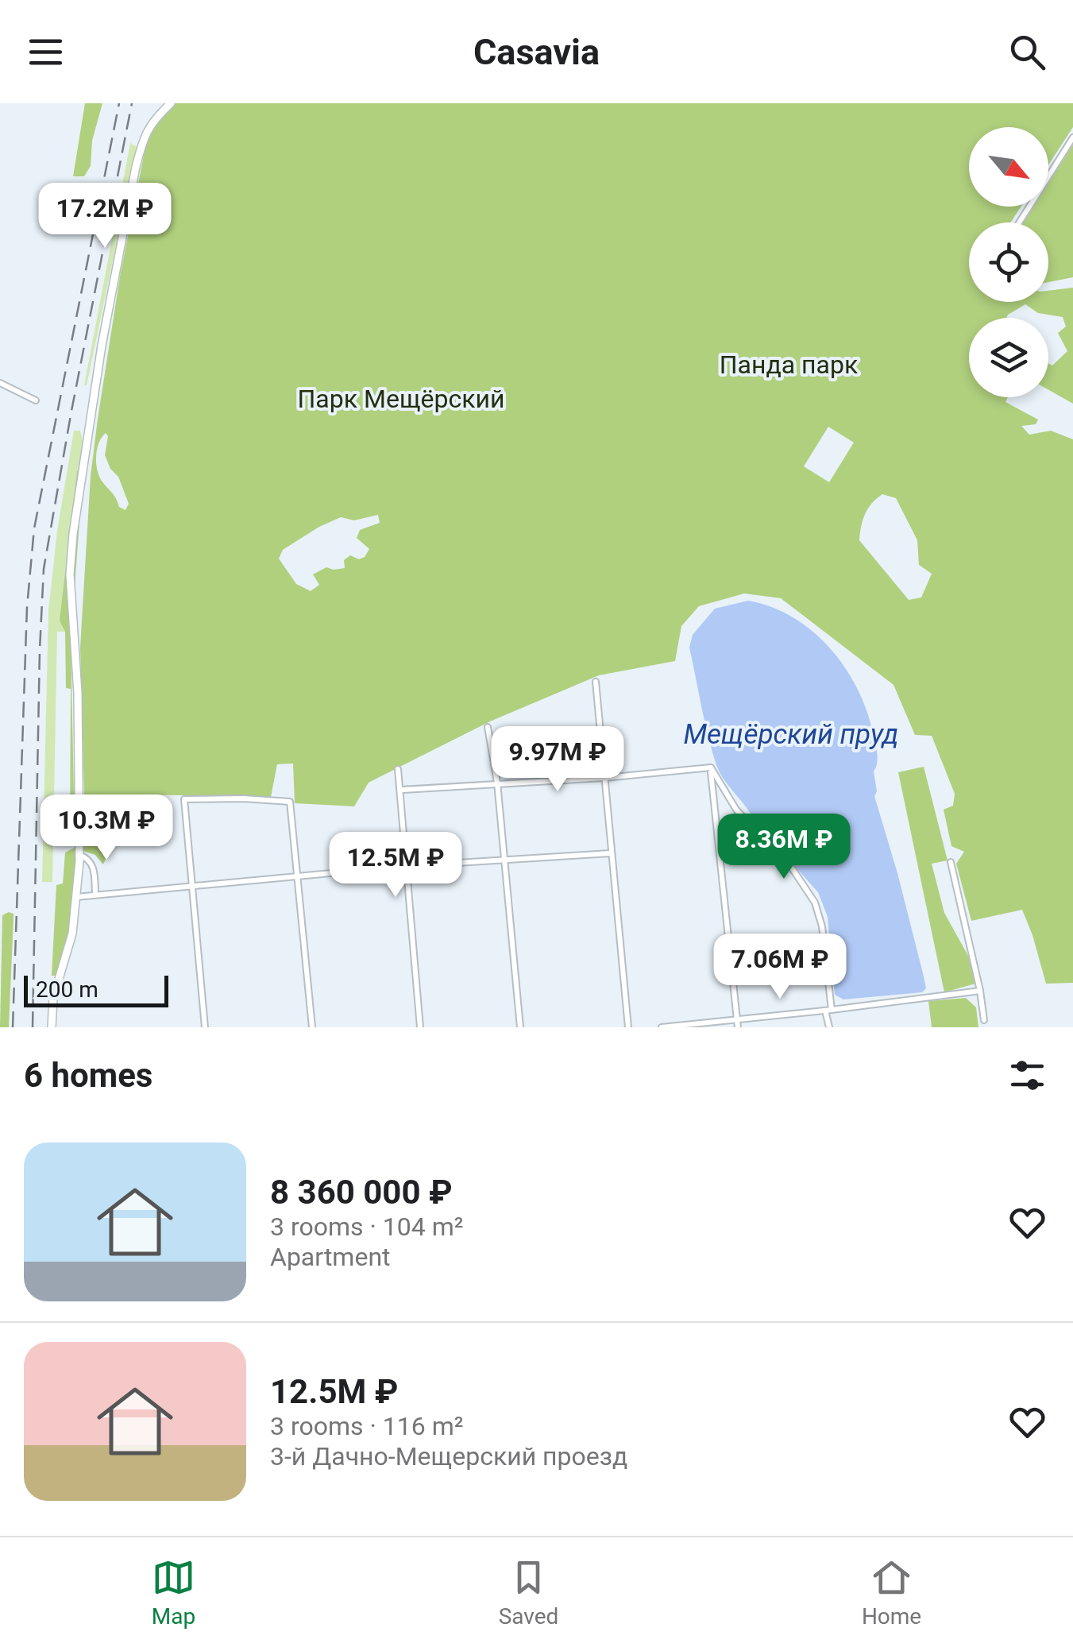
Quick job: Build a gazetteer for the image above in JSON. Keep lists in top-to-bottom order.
{
  "water": ["Мещёрский пруд"],
  "parks": ["Панда парк", "Парк Мещёрский"],
  "scale_bar": "200 m",
  "north": "bottom right",
  "page": {
    "header": "Casavia",
    "price": [
      "17.2M ₽",
      "9.97M ₽",
      "10.3M ₽",
      "8.36M ₽",
      "12.5M ₽",
      "7.06M ₽"
    ],
    "scale": "200 m",
    "heading": "6 homes",
    "list": [
      {
        "name": "8 360 000 ₽",
        "note": "3 rooms · 104 m² · Apartment"
      },
      {
        "name": "12.5M ₽",
        "note": "3 rooms · 116 m² · 3-й Дачно-Мещерский проезд"
      }
    ],
    "tabs": ["Map", "Saved", "Home"]
  }
}
